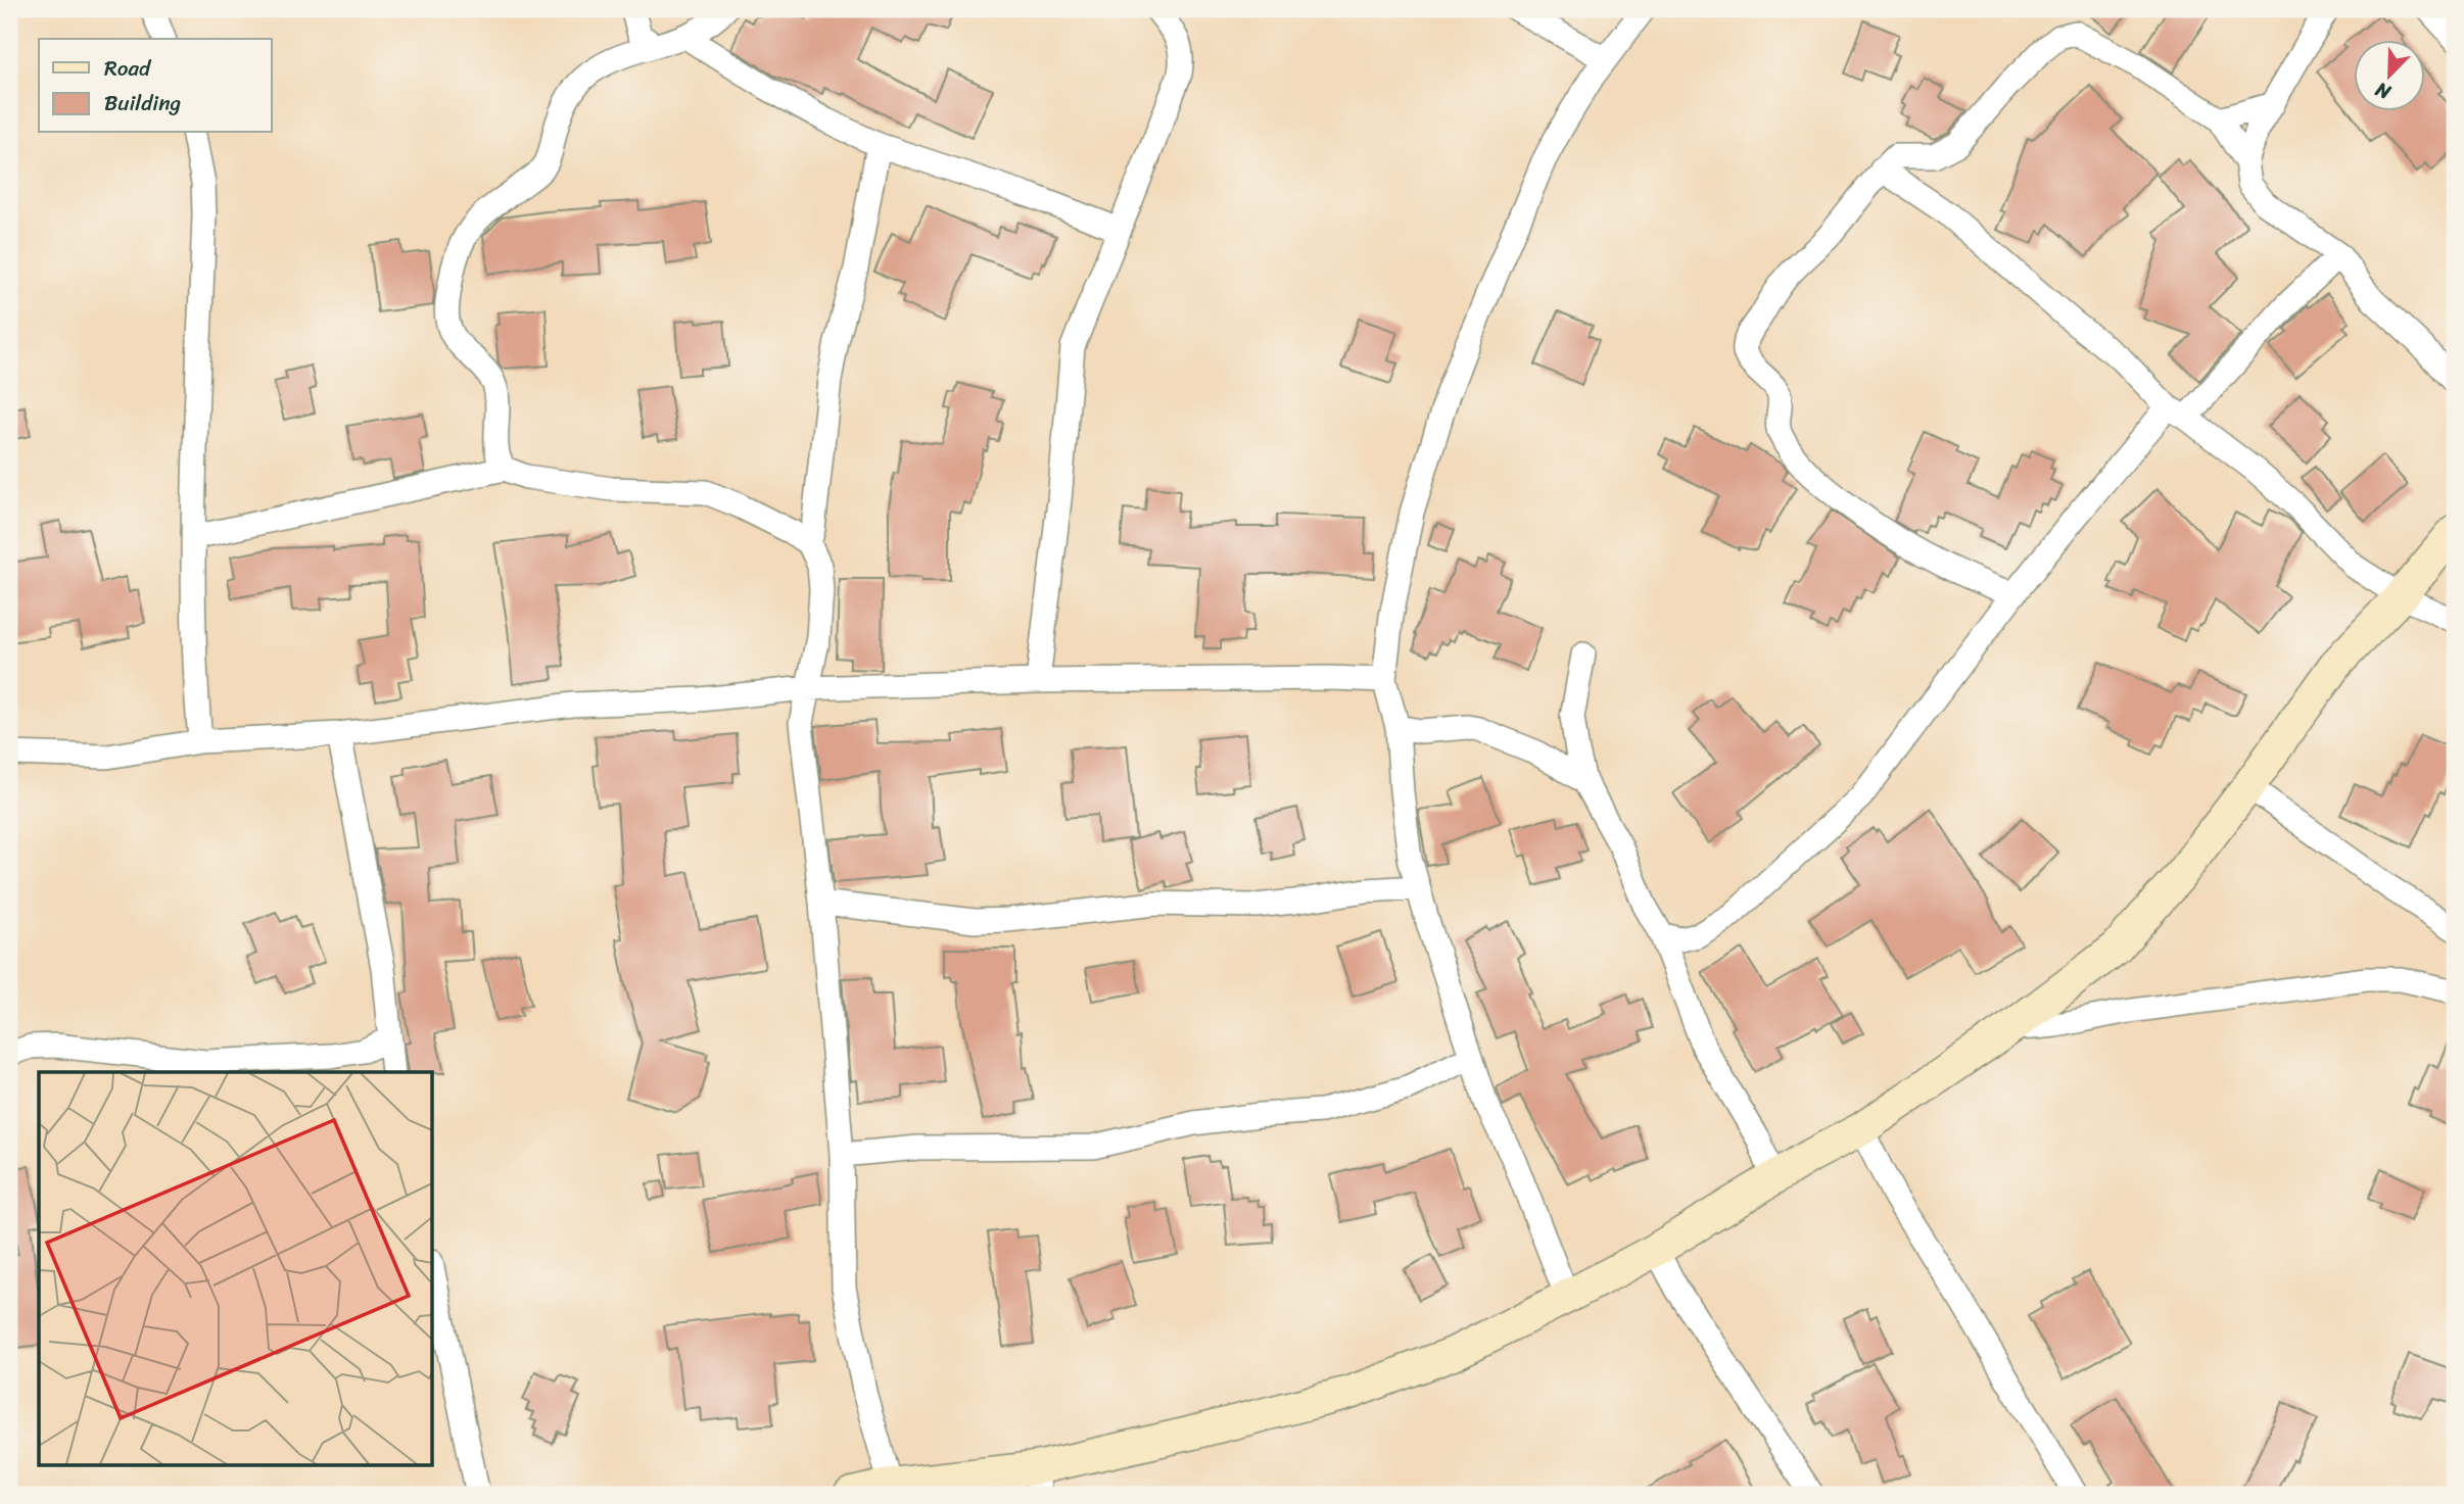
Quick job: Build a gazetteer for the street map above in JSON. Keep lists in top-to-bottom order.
{
  "legend": ["Road", "Building"],
  "north": "bottom left"
}
